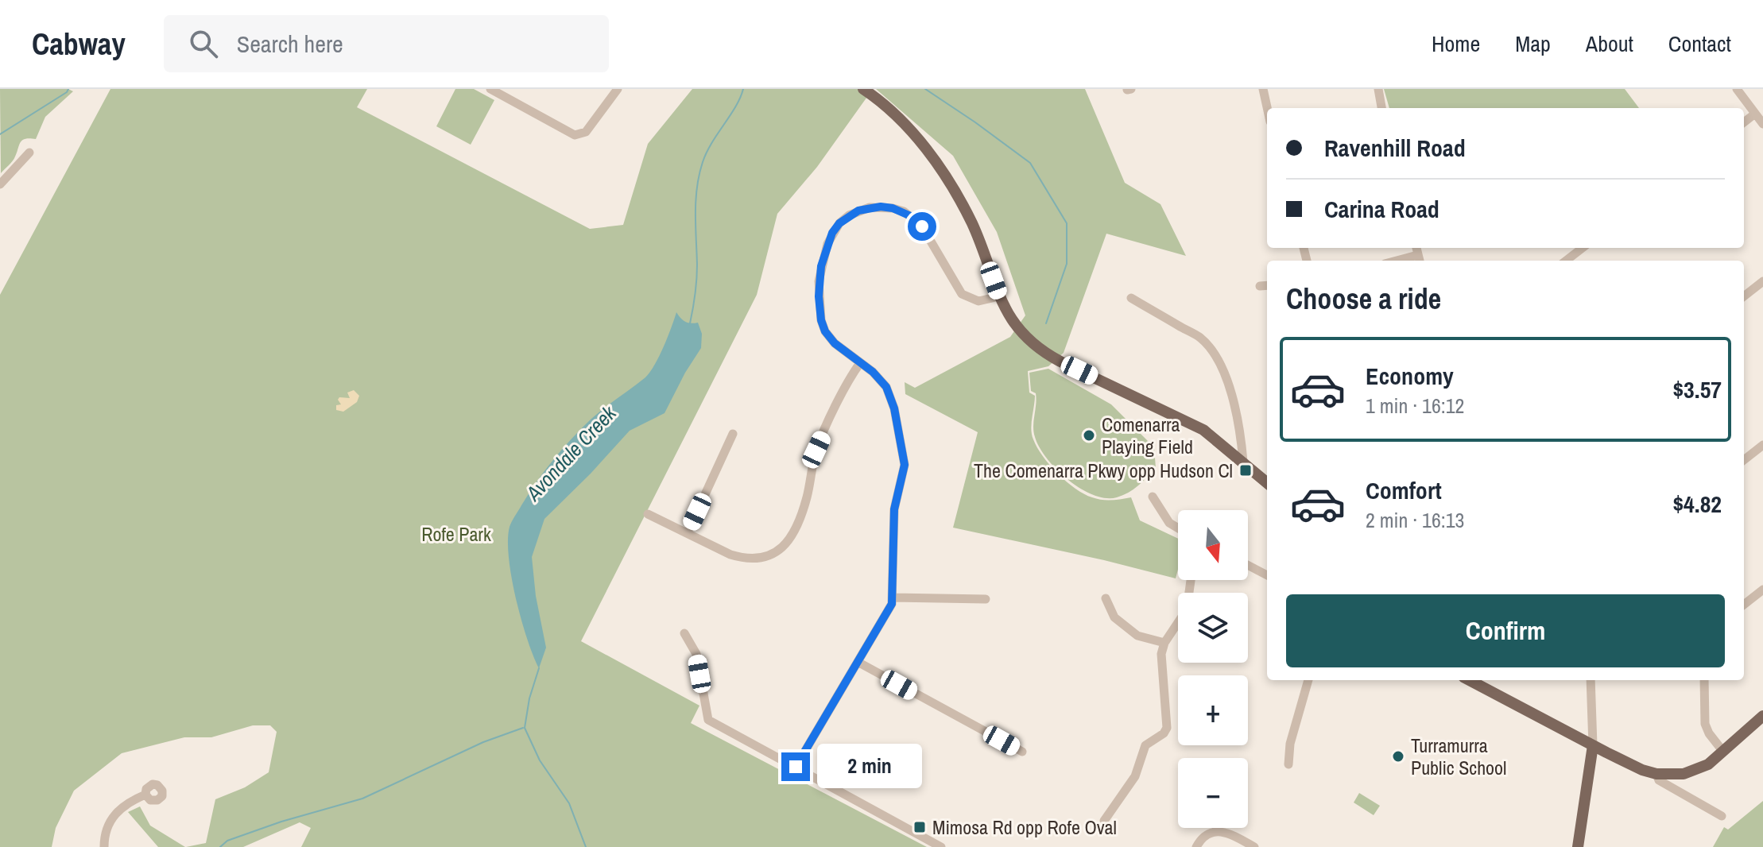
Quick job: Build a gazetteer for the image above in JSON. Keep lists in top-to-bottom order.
{
  "water": ["Avondale Creek"],
  "parks": ["Rofe Park"],
  "places": {
    "other": ["Comenarra Playing Field", "Turramurra Public School"],
    "transit": ["The Comenarra Pkwy opp Hudson Cl", "Mimosa Rd opp Rofe Oval"]
  },
  "north": "bottom",
  "page": {
    "header": "Cabway",
    "search": "Search here",
    "nav": [
      "Home",
      "Map",
      "About",
      "Contact"
    ],
    "banner": ["Ravenhill Road", "Carina Road"],
    "heading": "Choose a ride",
    "list": [
      {
        "name": "Economy",
        "note": "1 min · 16:12",
        "value": "$3.57"
      },
      {
        "name": "Comfort",
        "note": "2 min · 16:13",
        "value": "$4.82"
      }
    ],
    "map_buttons": ["+", "−"],
    "buttons": "Confirm",
    "bubble": "2 min"
  }
}
